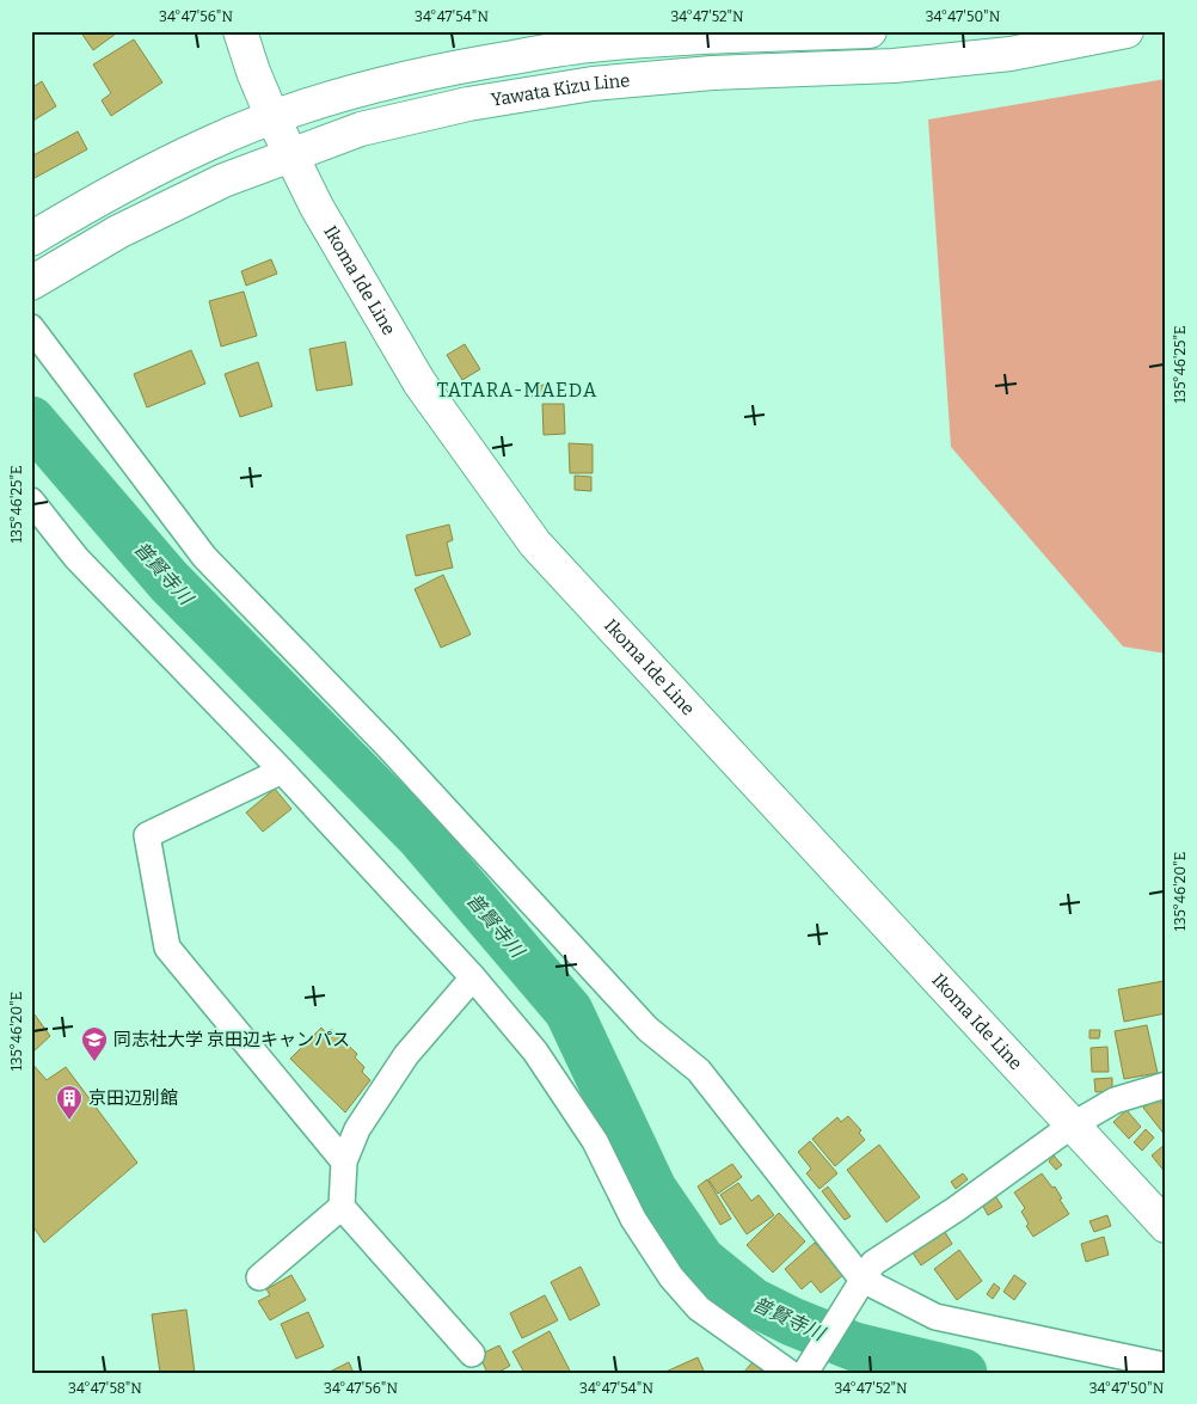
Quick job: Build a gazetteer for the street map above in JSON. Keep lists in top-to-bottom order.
{
  "streets": {
    "main road": ["Yawata Kizu Line", "Ikoma Ide Line"]
  },
  "crossings": [
    ["Yawata Kizu Line", "Ikoma Ide Line"]
  ],
  "districts": ["TATARA-MAEDA"],
  "water": ["普賢寺川"],
  "places": {
    "school or university": ["同志社大学 京田辺キャンパス"],
    "building": ["京田辺別館"]
  },
  "coordinates": [
    "34°47'56\"N",
    "34°47'54\"N",
    "34°47'52\"N",
    "34°47'50\"N",
    "135°46'25\"E",
    "135°46'20\"E",
    "34°47'58\"N"
  ]
}
